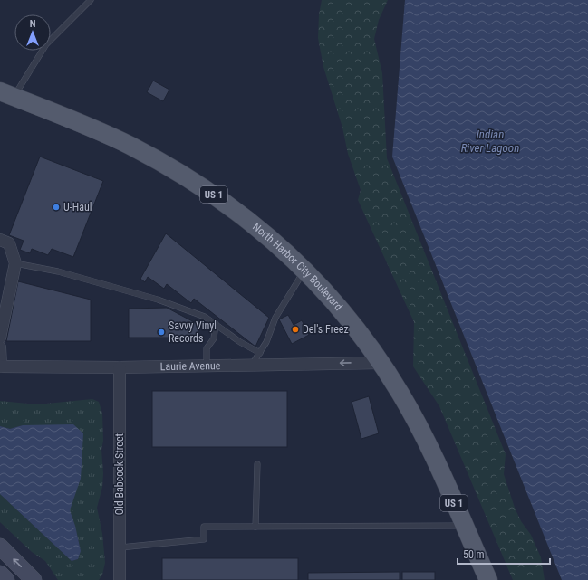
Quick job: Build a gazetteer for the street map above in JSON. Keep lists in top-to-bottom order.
{
  "streets": {
    "main road": ["US 1", "North Harbor City Boulevard"],
    "street": ["Laurie Avenue", "Old Babcock Street"]
  },
  "crossings": [
    ["North Harbor City Boulevard", "Laurie Avenue"],
    ["Laurie Avenue", "Old Babcock Street"]
  ],
  "water": ["Indian River Lagoon"],
  "places": ["U-Haul", "Del's Freez", "Savvy Vinyl Records"],
  "scale_bar": "50 m",
  "north": "top"
}
